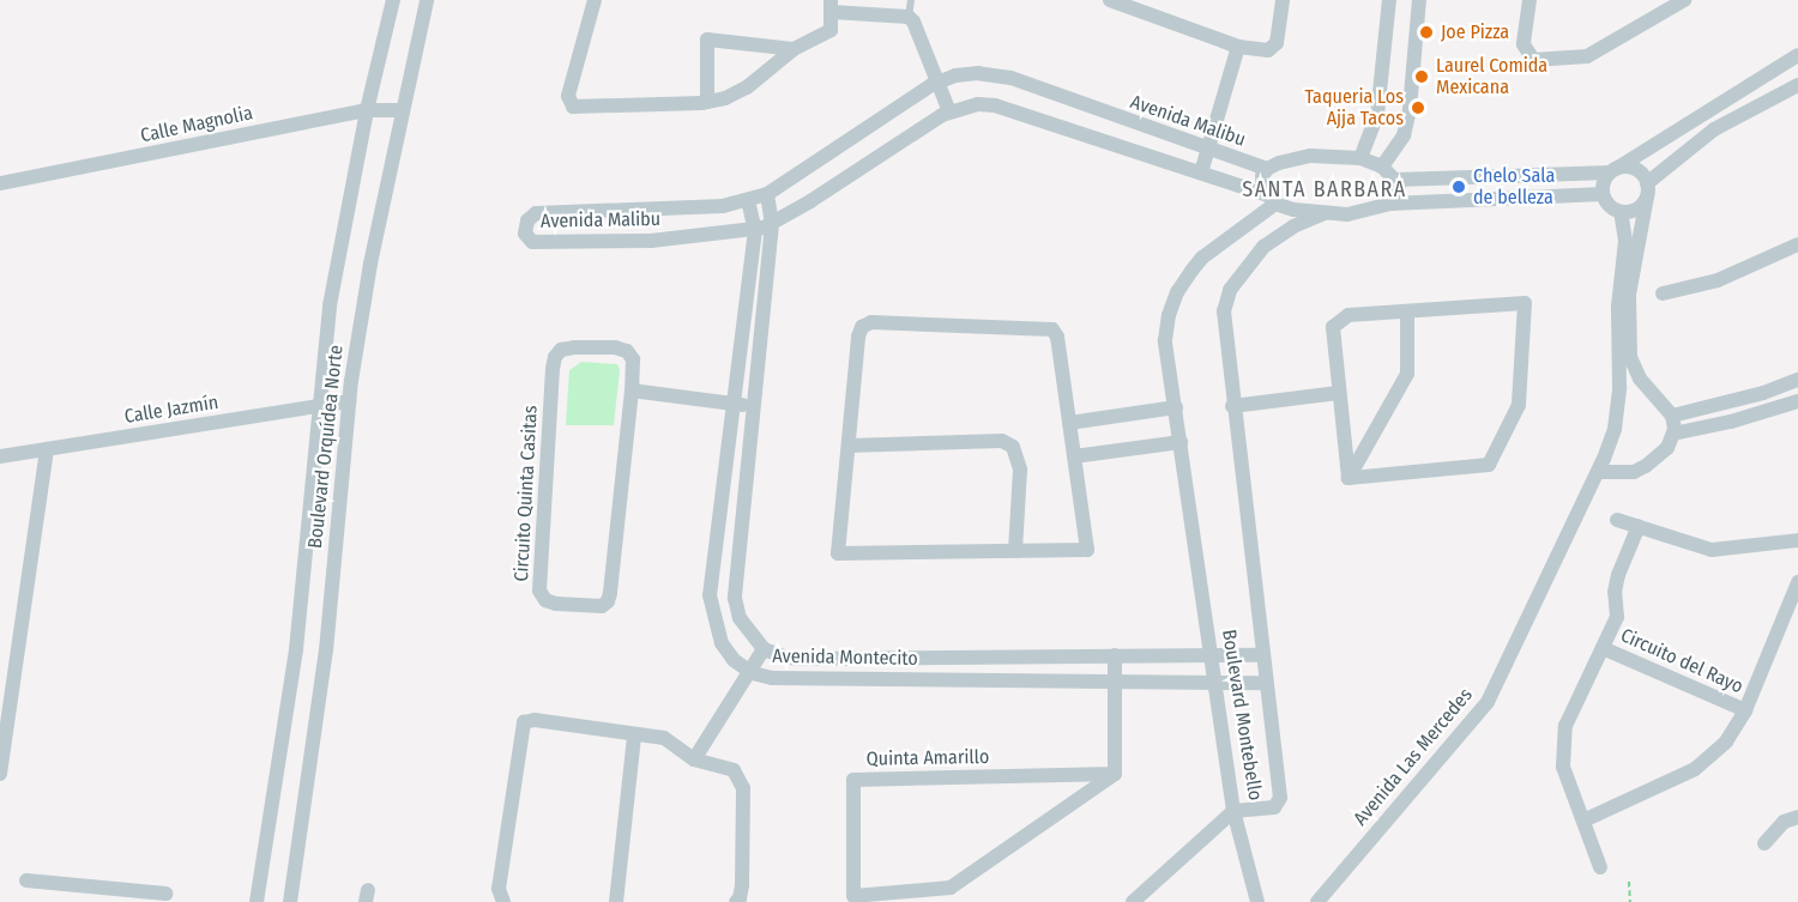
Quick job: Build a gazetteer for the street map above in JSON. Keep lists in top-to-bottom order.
{
  "streets": {
    "street": [
      "Avenida Malibu",
      "Calle Magnolia",
      "Calle Jazmín",
      "Boulevard Orquídea Norte",
      "Circuito Quinta Casitas",
      "Avenida Montecito",
      "Circuito del Rayo",
      "Boulevard Montebello",
      "Avenida Las Mercedes",
      "Quinta Amarillo"
    ]
  },
  "crossings": [
    ["Avenida Malibu", "Avenida Montecito"],
    ["Avenida Malibu", "Boulevard Montebello"],
    ["Calle Magnolia", "Boulevard Orquídea Norte"],
    ["Calle Jazmín", "Boulevard Orquídea Norte"],
    ["Avenida Montecito", "Boulevard Montebello"]
  ],
  "districts": ["SANTA BARBARA"],
  "places": [
    "Joe Pizza",
    "Laurel Comida Mexicana",
    "Taqueria Los Ajja Tacos",
    "Chelo Sala de belleza"
  ]
}
